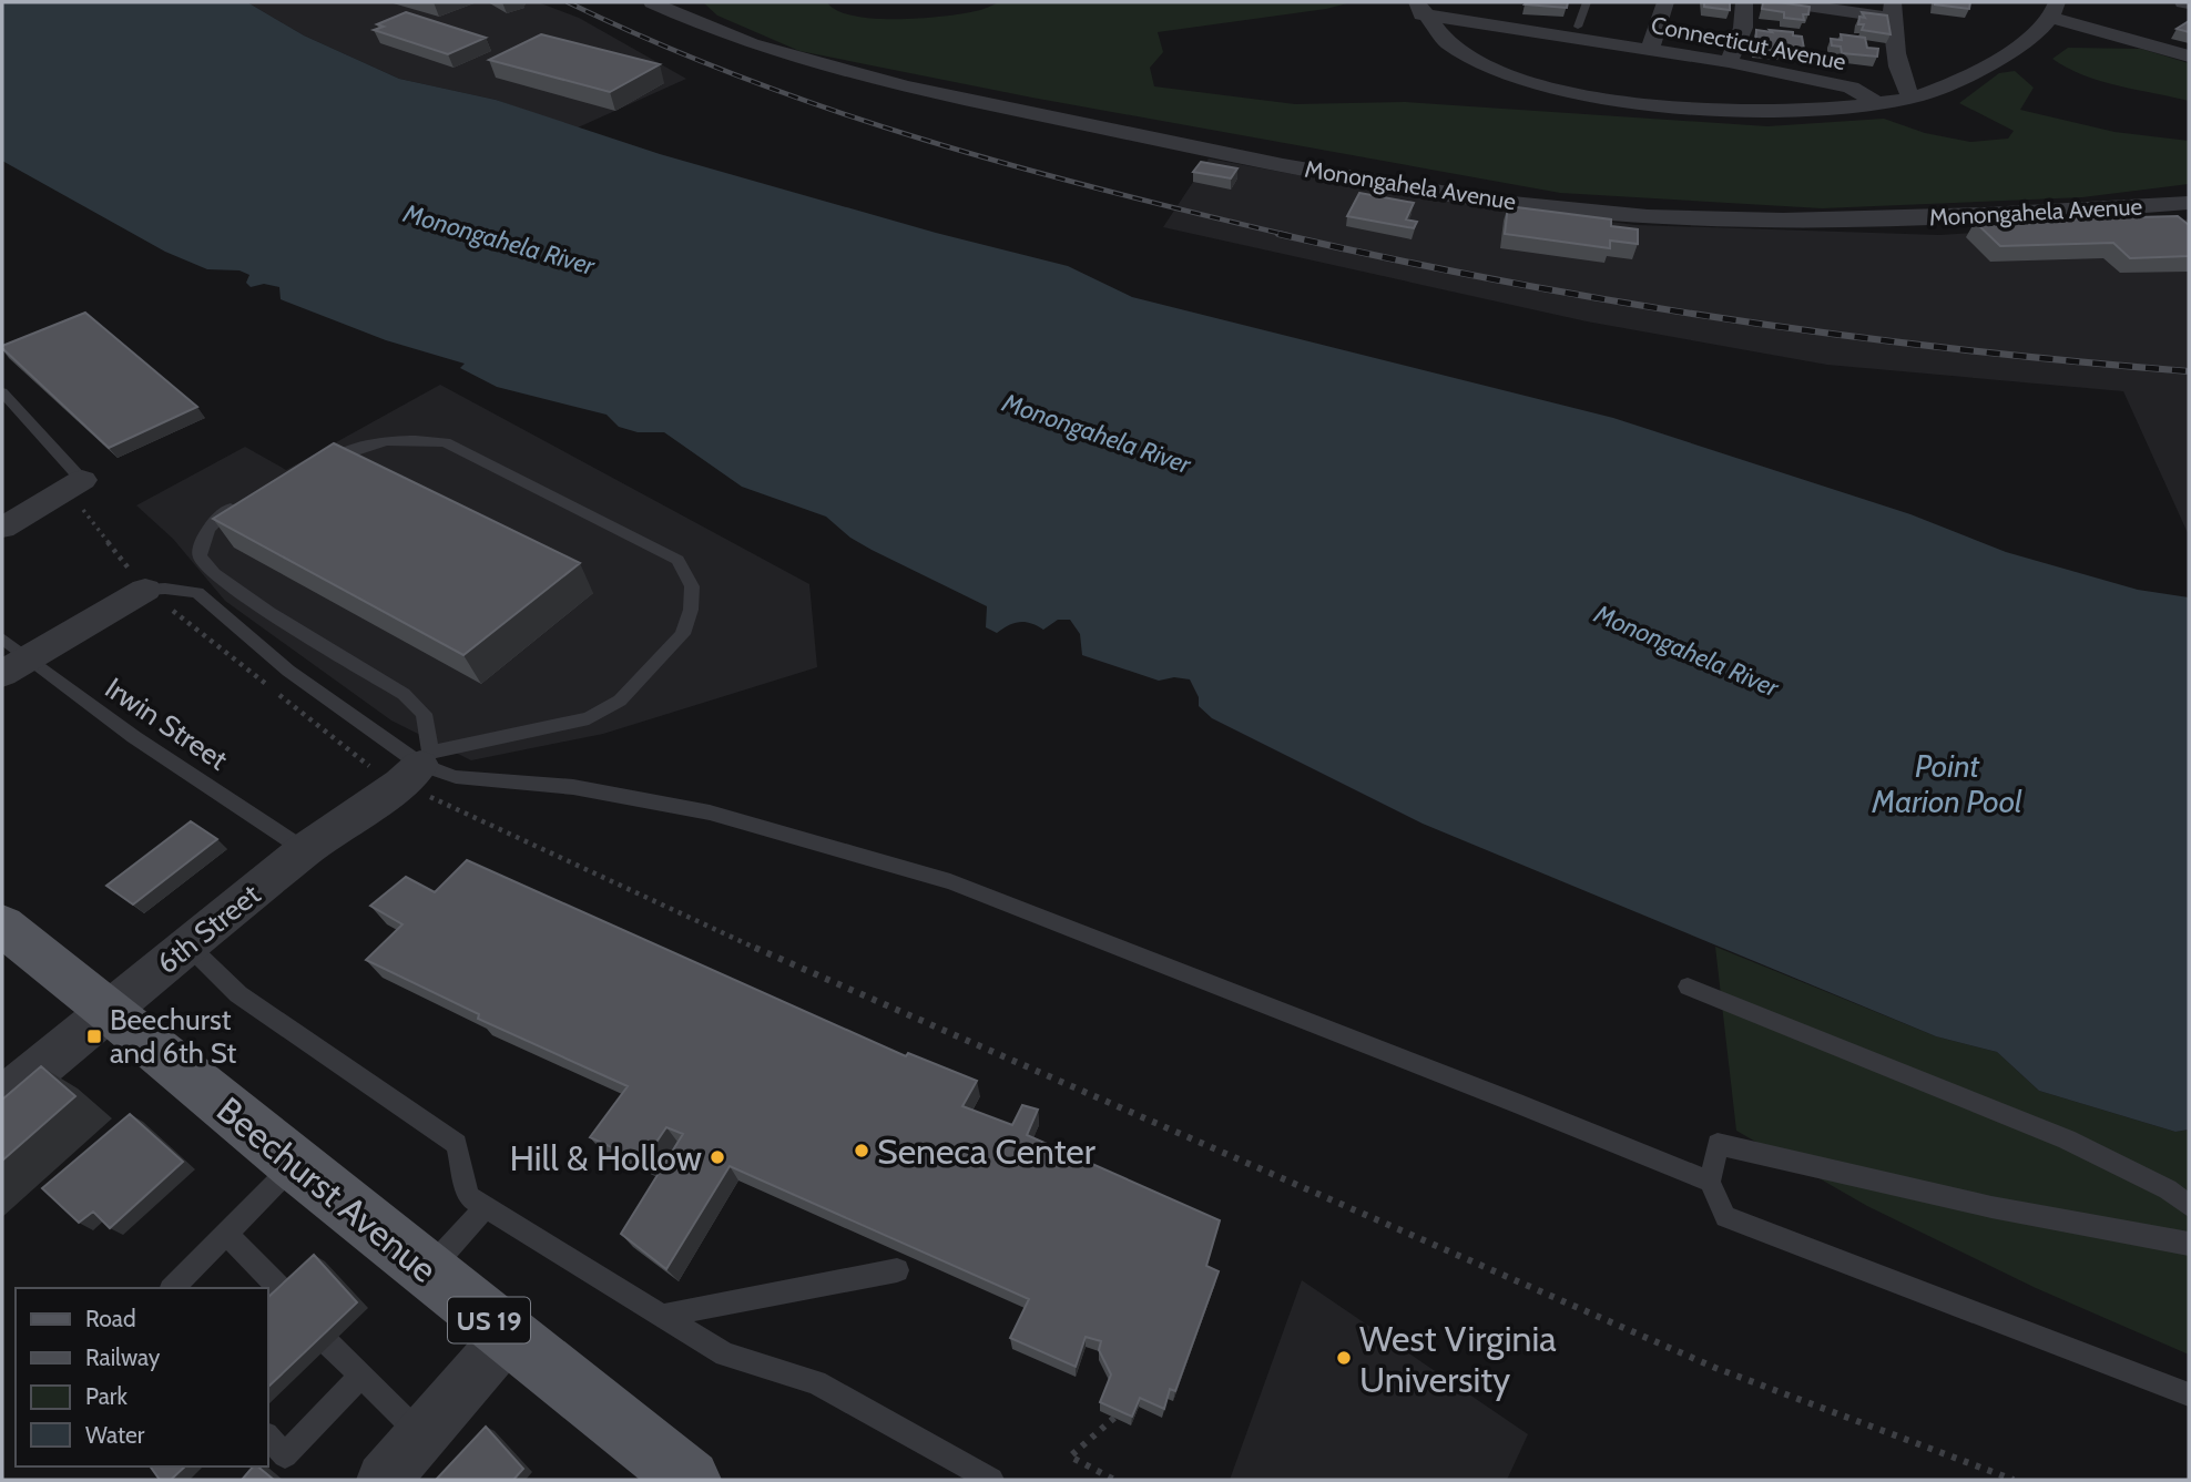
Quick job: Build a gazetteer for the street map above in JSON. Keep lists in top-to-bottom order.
{
  "streets": {
    "main road": ["Beechurst Avenue", "US 19"],
    "street": ["Connecticut Avenue", "Monongahela Avenue", "6th Street"],
    "lane": ["Irwin Street"]
  },
  "crossings": [
    ["Irwin Street", "6th Street"],
    ["6th Street", "Beechurst Avenue"]
  ],
  "water": ["Monongahela River", "Point Marion Pool"],
  "places": {
    "transit": ["Beechurst and 6th St"],
    "other": ["Seneca Center", "Hill & Hollow", "West Virginia University"]
  },
  "legend": [
    "Road",
    "Railway",
    "Park",
    "Water"
  ]
}
